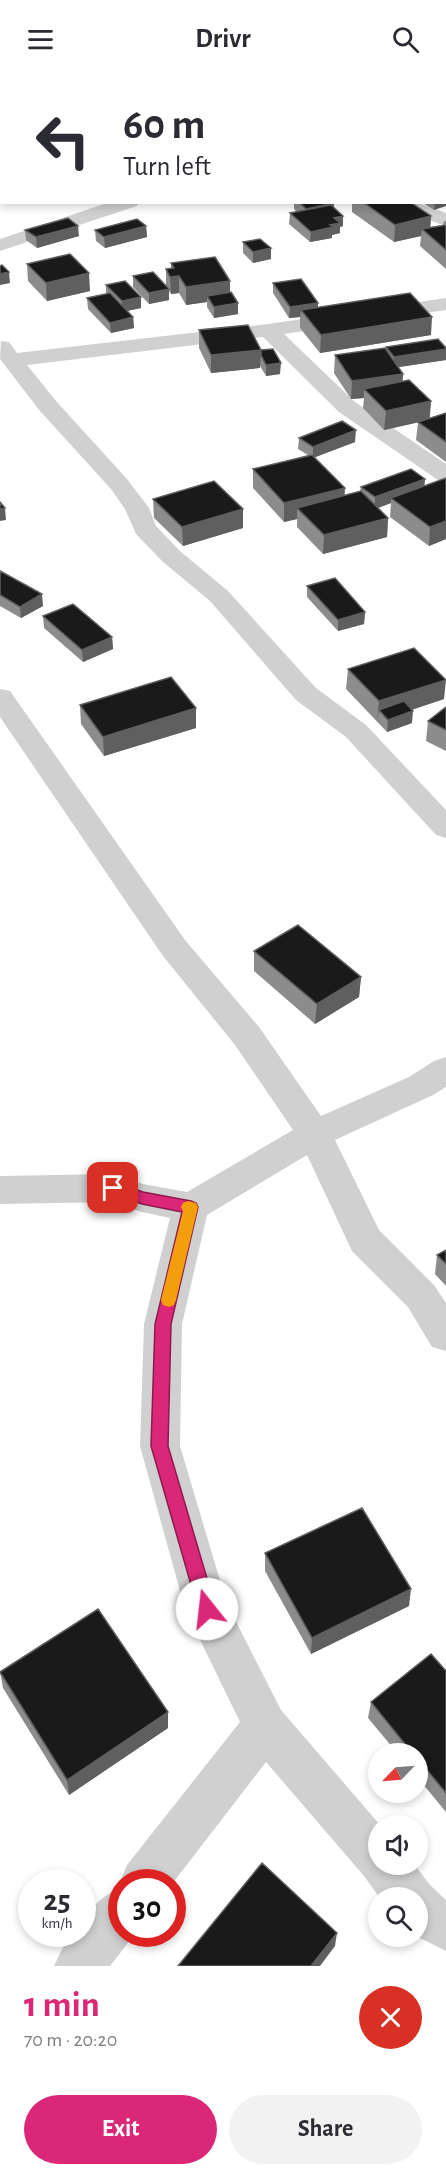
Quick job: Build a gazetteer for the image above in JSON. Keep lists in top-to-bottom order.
{
  "north": "bottom left",
  "page": {
    "header": "Drivr",
    "turn": ["60 m", "Turn left"],
    "speed": "25 km/h",
    "limit": "30",
    "heading": ["1 min", "70 m · 20:20"],
    "buttons": ["Exit", "Share"]
  }
}
